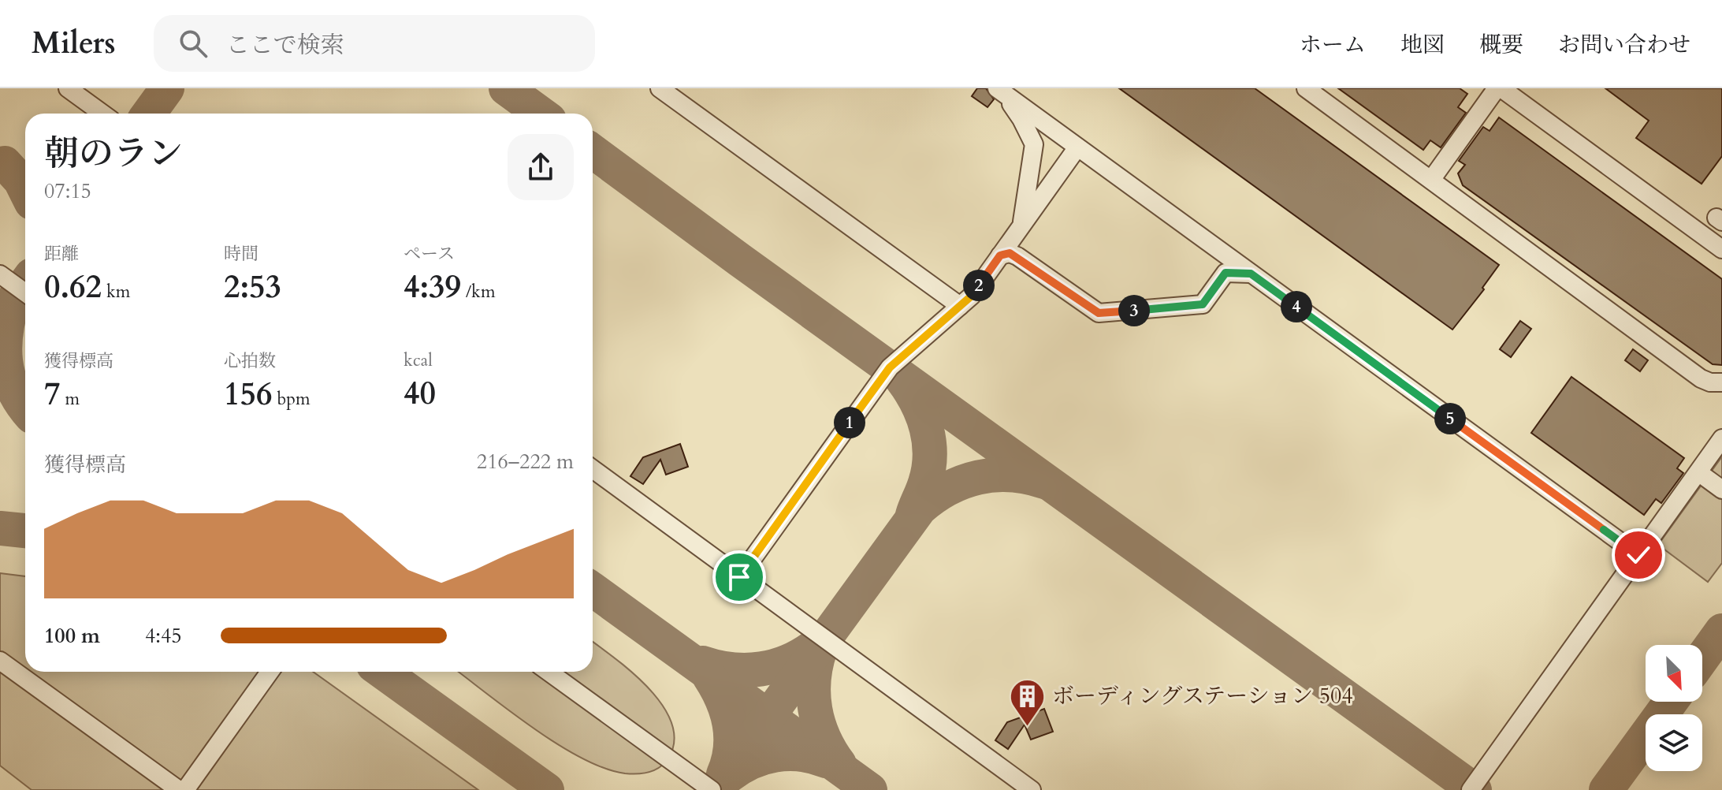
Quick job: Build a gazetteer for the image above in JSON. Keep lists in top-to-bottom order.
{
  "places": {
    "building": ["ボーディングステーション 504"]
  },
  "north": "bottom right",
  "page": {
    "header": "Milers",
    "search": "ここで検索",
    "nav": [
      "ホーム",
      "地図",
      "概要",
      "お問い合わせ"
    ],
    "heading": ["朝のラン", "07:15"],
    "stats": [
      ["距離", "0.62 km"],
      ["時間", "2:53"],
      ["ペース", "4:39 /km"],
      ["獲得標高", "7 m"],
      ["心拍数", "156 bpm"],
      ["kcal", "40"]
    ],
    "pins": [
      "2",
      "4",
      "3",
      "5",
      "1"
    ],
    "chart": ["獲得標高", "216–222 m"],
    "list": [
      {
        "name": "100 m",
        "note": "4:45"
      }
    ]
  }
}
